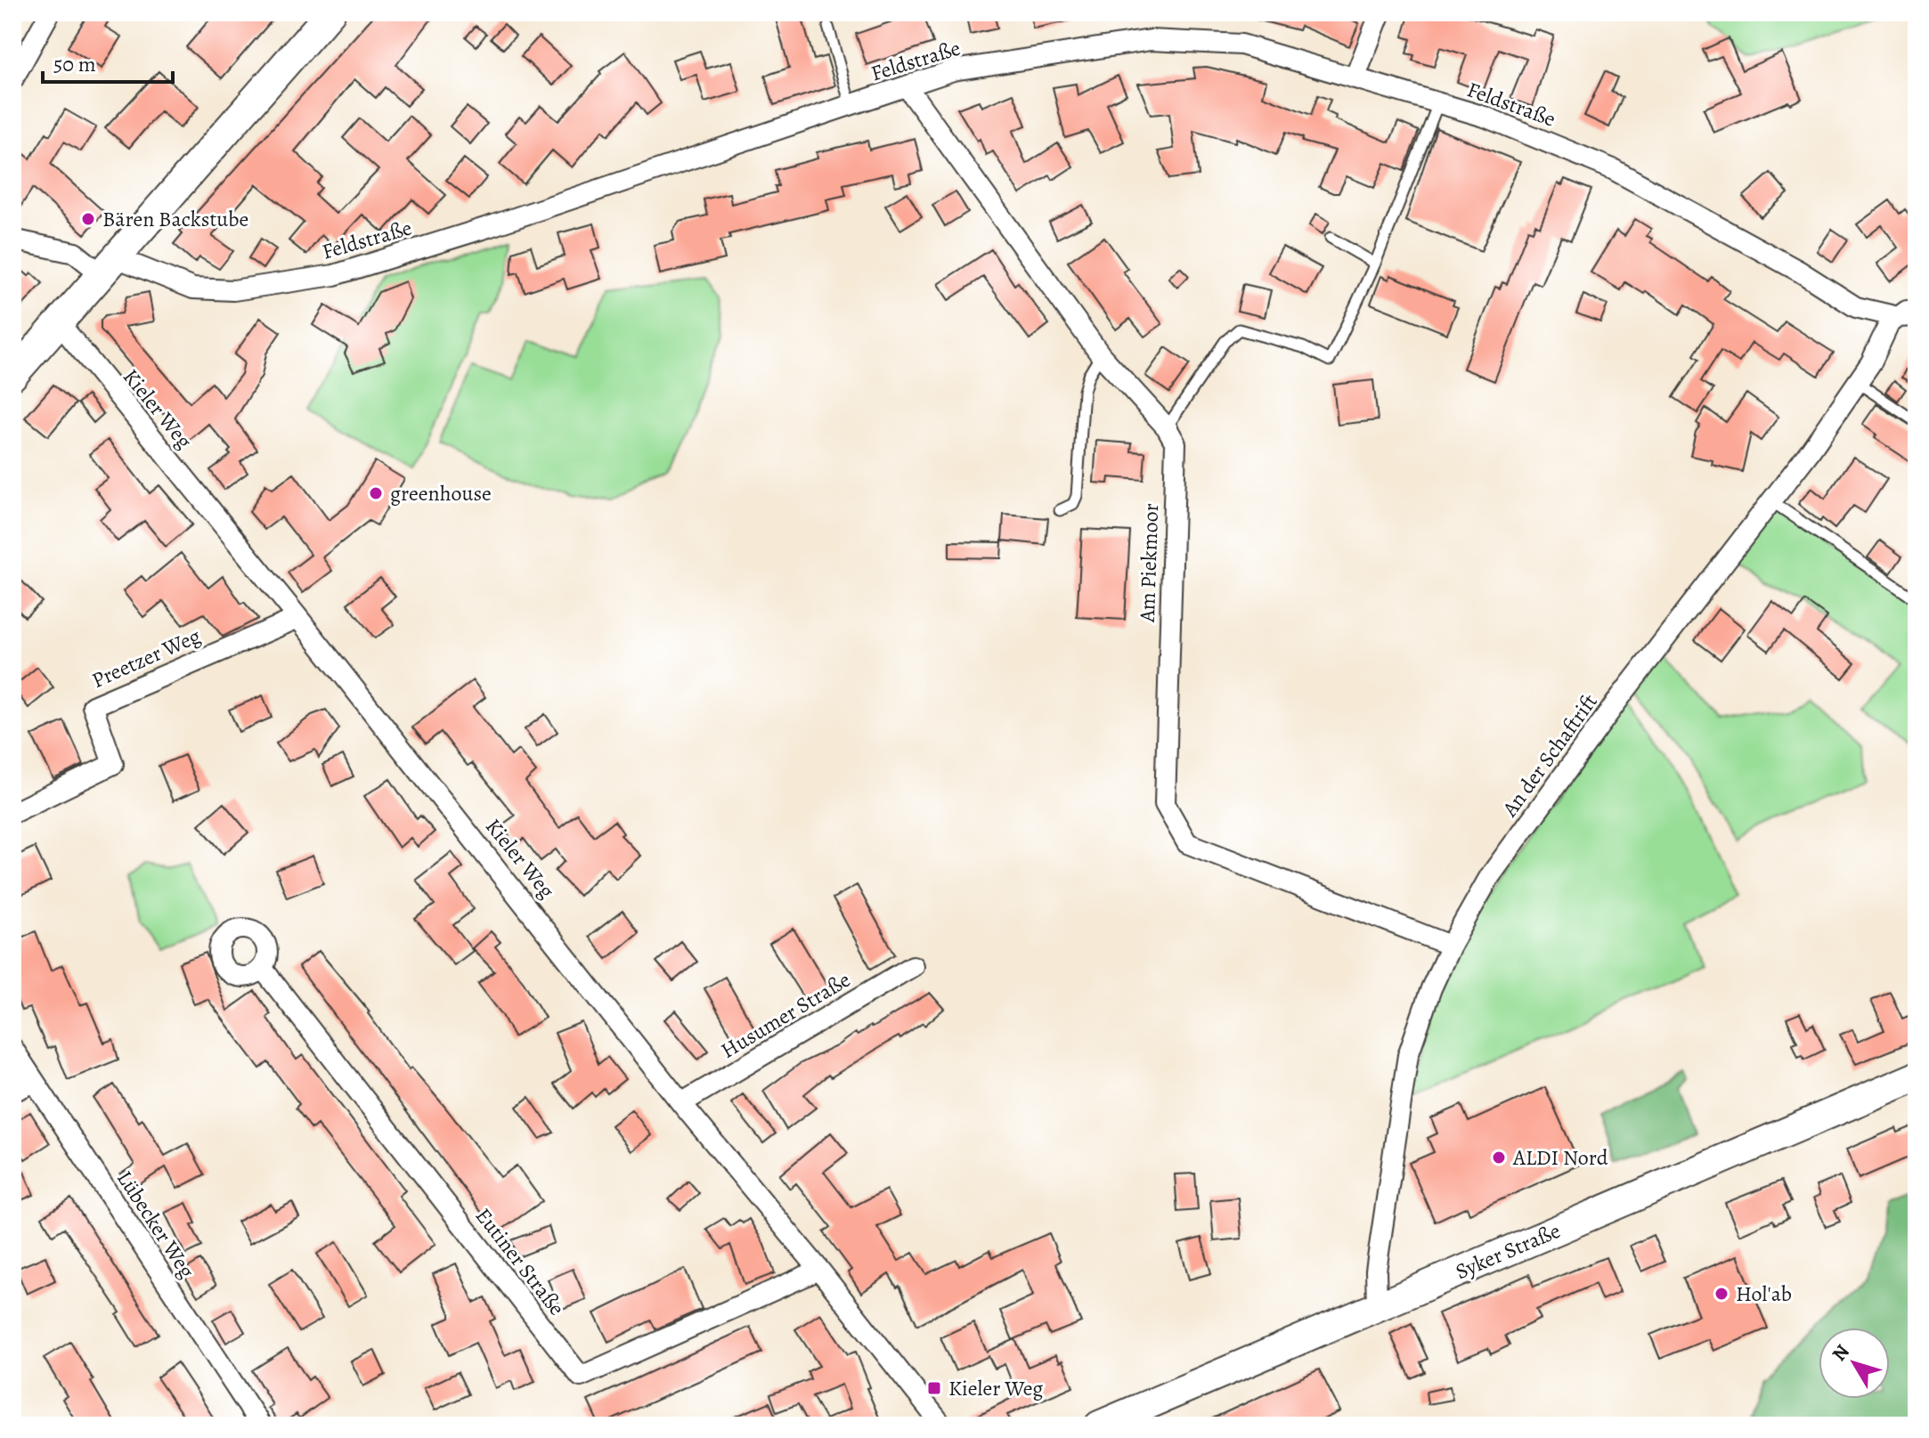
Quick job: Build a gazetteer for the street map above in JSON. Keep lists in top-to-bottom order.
{
  "streets": {
    "main road": ["Syker Straße"],
    "street": [
      "Feldstraße",
      "Kieler Weg",
      "Am Piekmoor",
      "Preetzer Weg",
      "An der Schaftrift",
      "Husumer Straße",
      "Lübecker Weg",
      "Eutiner Straße"
    ]
  },
  "crossings": [
    ["Feldstraße", "Am Piekmoor"],
    ["Feldstraße", "An der Schaftrift"],
    ["Kieler Weg", "Preetzer Weg"],
    ["Kieler Weg", "Husumer Straße"],
    ["Kieler Weg", "Eutiner Straße"],
    ["Am Piekmoor", "An der Schaftrift"],
    ["An der Schaftrift", "Syker Straße"]
  ],
  "places": {
    "other": [
      "Bären Backstube",
      "greenhouse",
      "ALDI Nord",
      "Hol'ab"
    ],
    "transit": ["Kieler Weg"]
  },
  "scale_bar": "50 m",
  "north": "top left"
}
